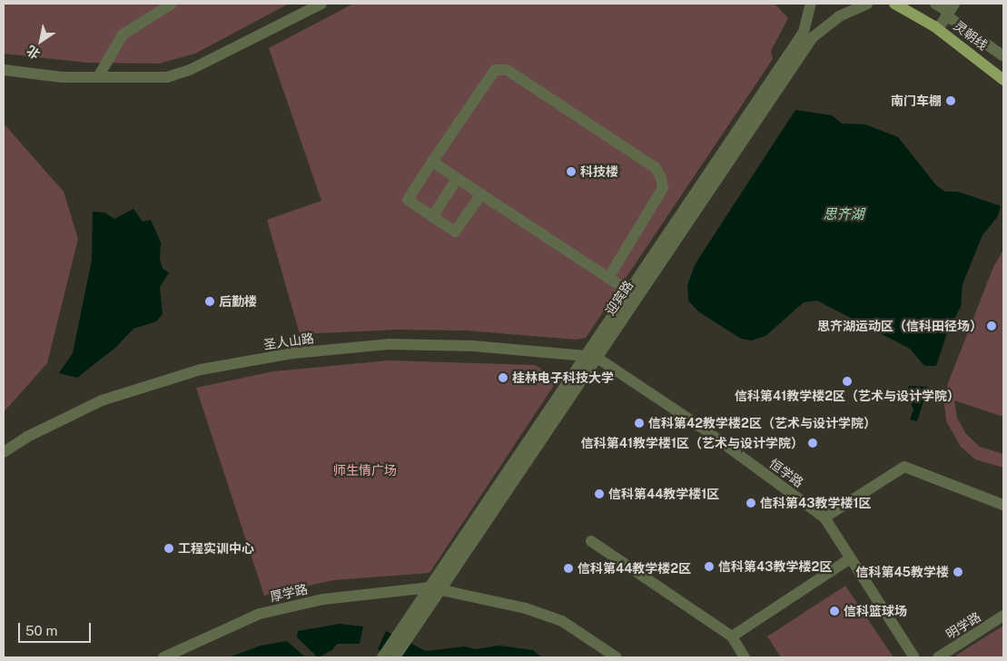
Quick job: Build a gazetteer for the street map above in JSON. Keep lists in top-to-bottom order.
{
  "streets": {
    "main road": ["灵朝线"],
    "street": [
      "迎宾路",
      "圣人山路",
      "恒学路",
      "厚学路",
      "明学路"
    ]
  },
  "crossings": [
    ["迎宾路", "圣人山路"],
    ["迎宾路", "恒学路"],
    ["迎宾路", "厚学路"],
    ["圣人山路", "恒学路"]
  ],
  "water": ["思齐湖"],
  "parks": ["师生情广场"],
  "places": [
    "南门车棚",
    "科技楼",
    "后勤楼",
    "思齐湖运动区（信科田径场）",
    "桂林电子科技大学",
    "信科第41教学楼2区（艺术与设计学院）",
    "信科第42教学楼2区（艺术与设计学院）",
    "信科第41教学楼1区（艺术与设计学院）",
    "信科第44教学楼1区",
    "信科第43教学楼1区",
    "工程实训中心",
    "信科第43教学楼2区",
    "信科第44教学楼2区",
    "信科第45教学楼",
    "信科篮球场"
  ],
  "scale_bar": "50 m",
  "north": "bottom left"
}
